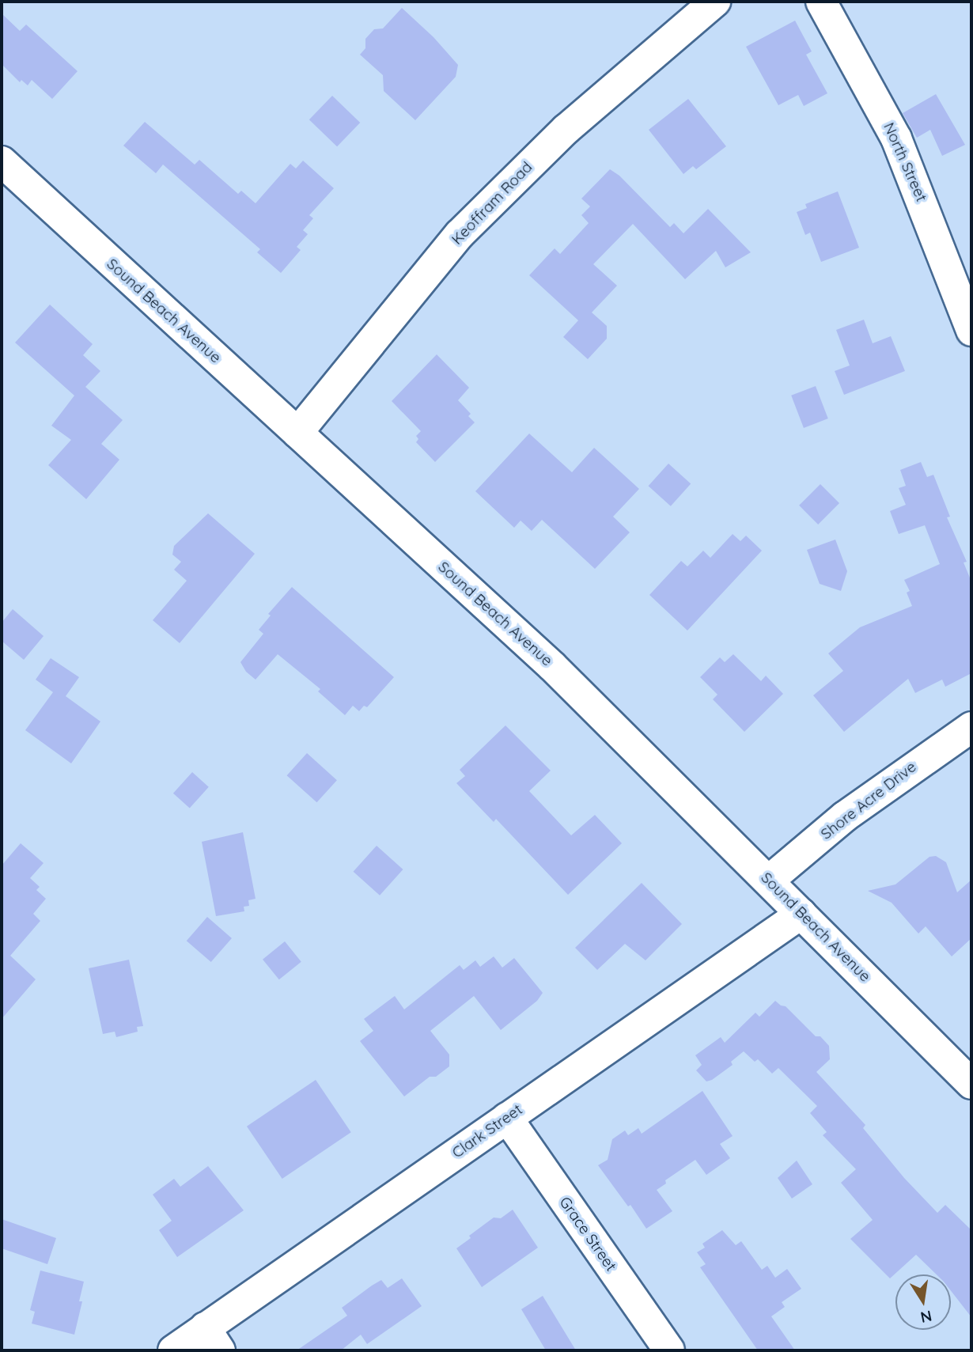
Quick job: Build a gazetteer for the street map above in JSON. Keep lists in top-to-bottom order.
{
  "streets": {
    "street": [
      "North Street",
      "Keoffram Road",
      "Sound Beach Avenue",
      "Shore Acre Drive",
      "Clark Street",
      "Grace Street"
    ]
  },
  "crossings": [
    ["Keoffram Road", "Sound Beach Avenue"],
    ["Sound Beach Avenue", "Shore Acre Drive"],
    ["Sound Beach Avenue", "Clark Street"],
    ["Clark Street", "Grace Street"]
  ],
  "north": "bottom"
}
